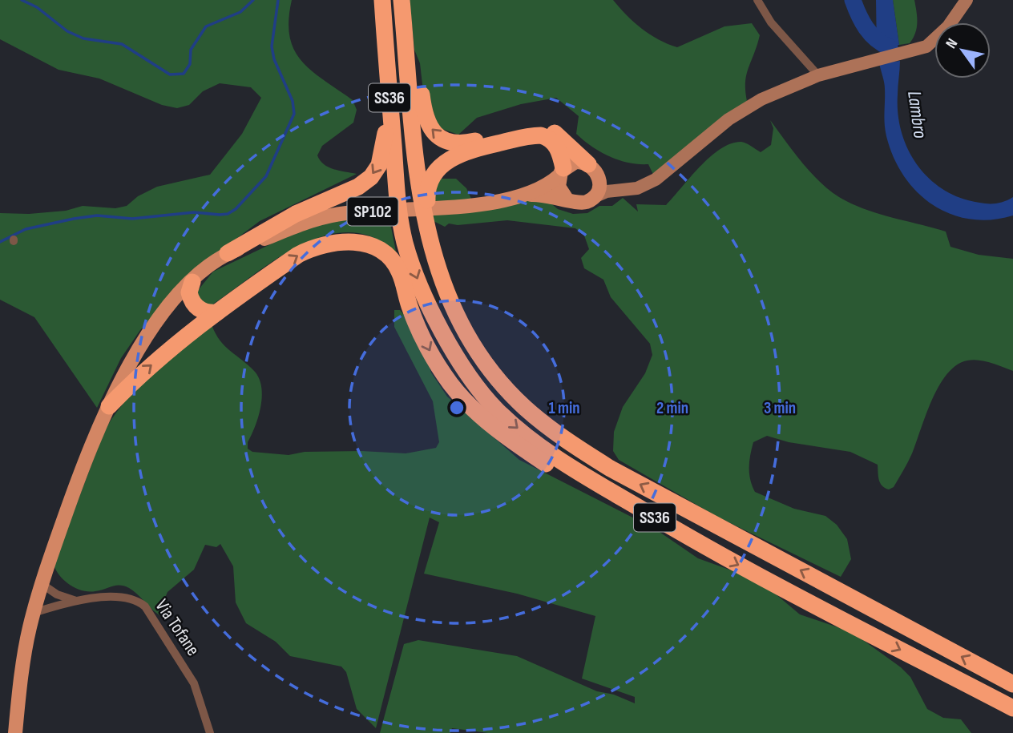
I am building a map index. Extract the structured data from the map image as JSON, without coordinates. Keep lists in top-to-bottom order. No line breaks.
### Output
{"streets":{"highway":["SS36"],"main road":["SP102"],"street":["Via Tofane"]},"crossings":[["SP102","Via Tofane"]],"water":["Lambro"],"north":"top left","rings":["1 min","2 min","3 min"]}
